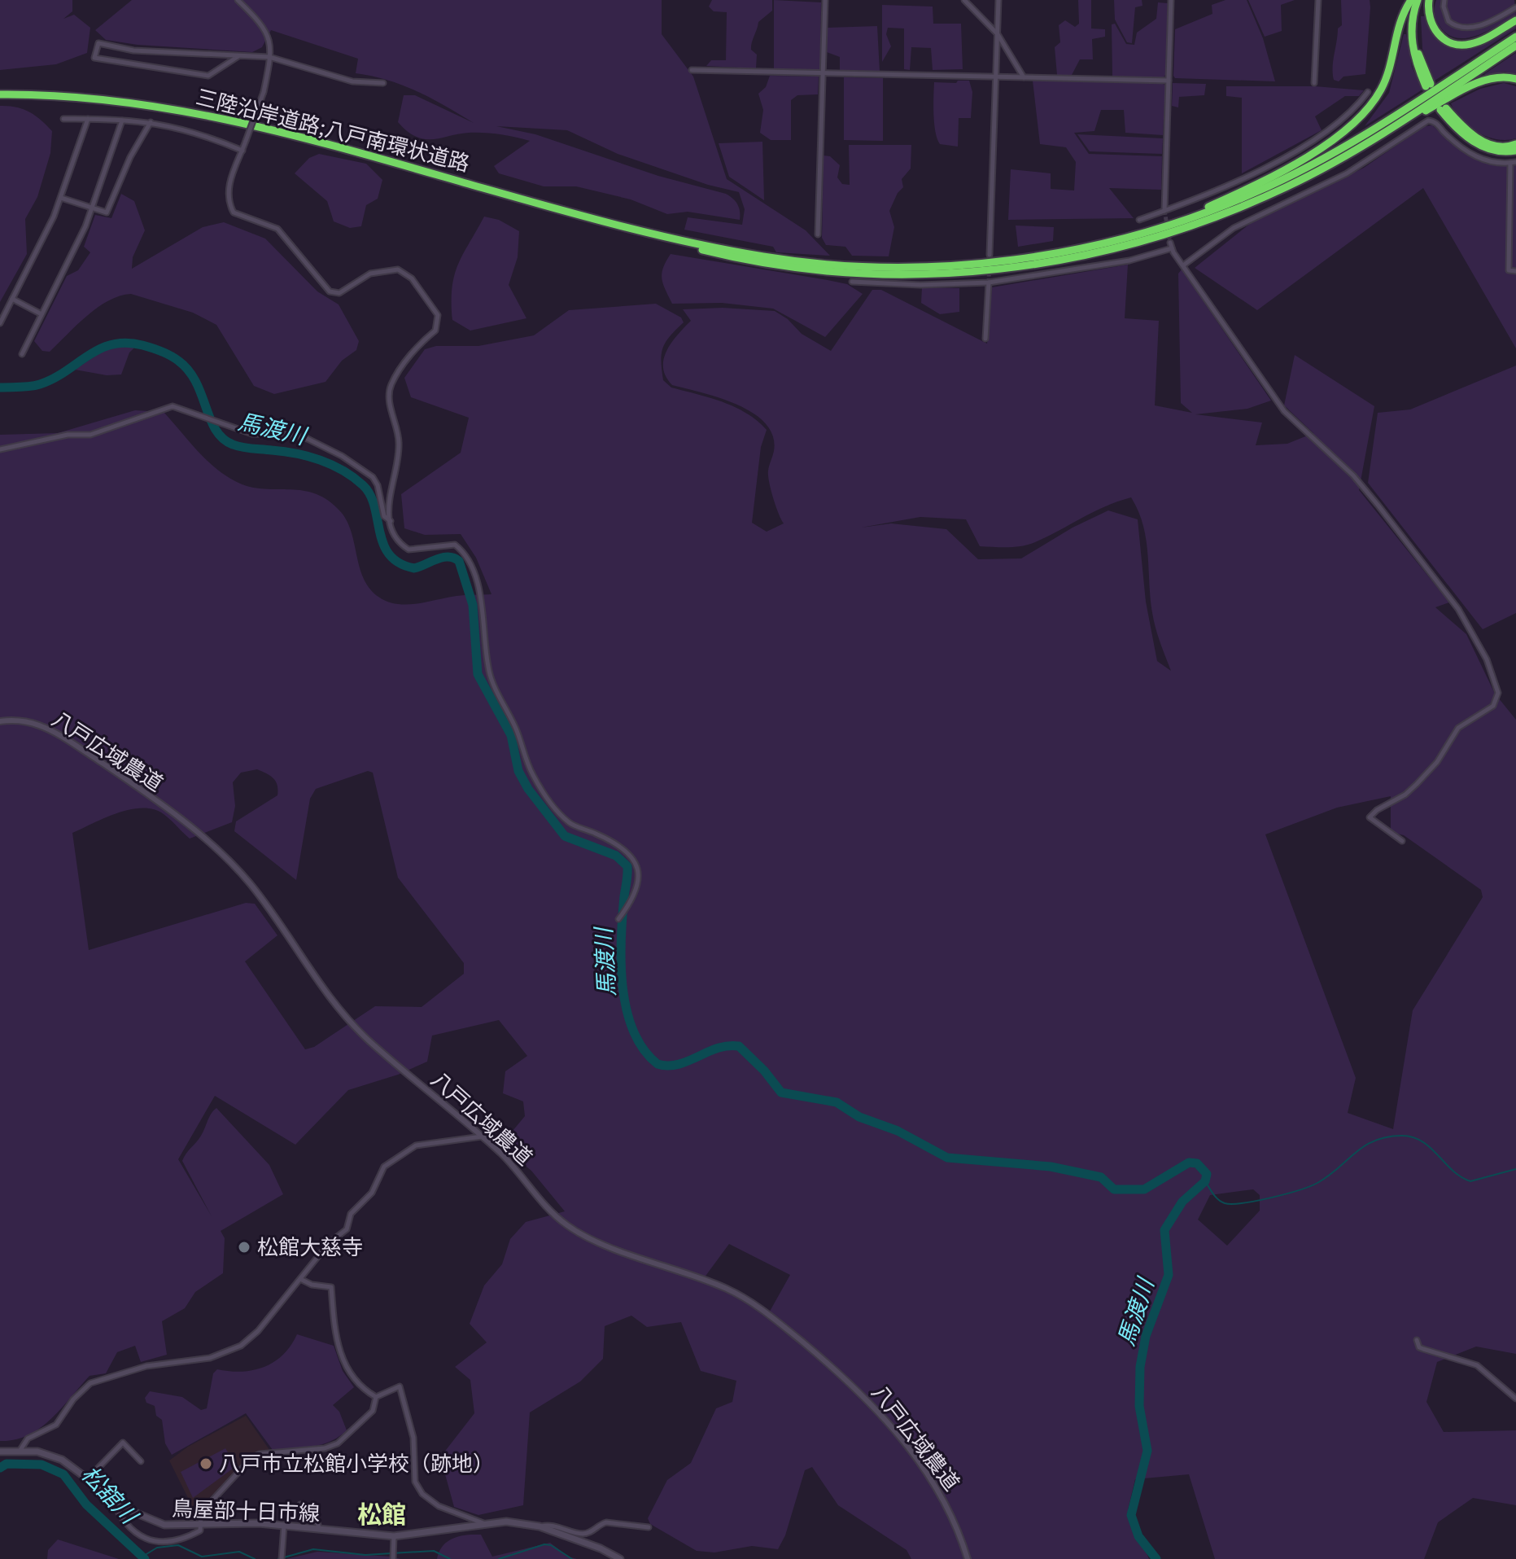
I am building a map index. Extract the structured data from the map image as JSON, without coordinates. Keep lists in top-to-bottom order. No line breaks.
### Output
{"streets":{"highway":["三陸沿岸道路;八戸南環状道路"],"main road":["鳥屋部十日市線"],"street":["八戸広域農道"]},"districts":["松館"],"water":["馬渡川","松舘川"],"places":["松館大慈寺","八戸市立松館小学校（跡地）"]}
